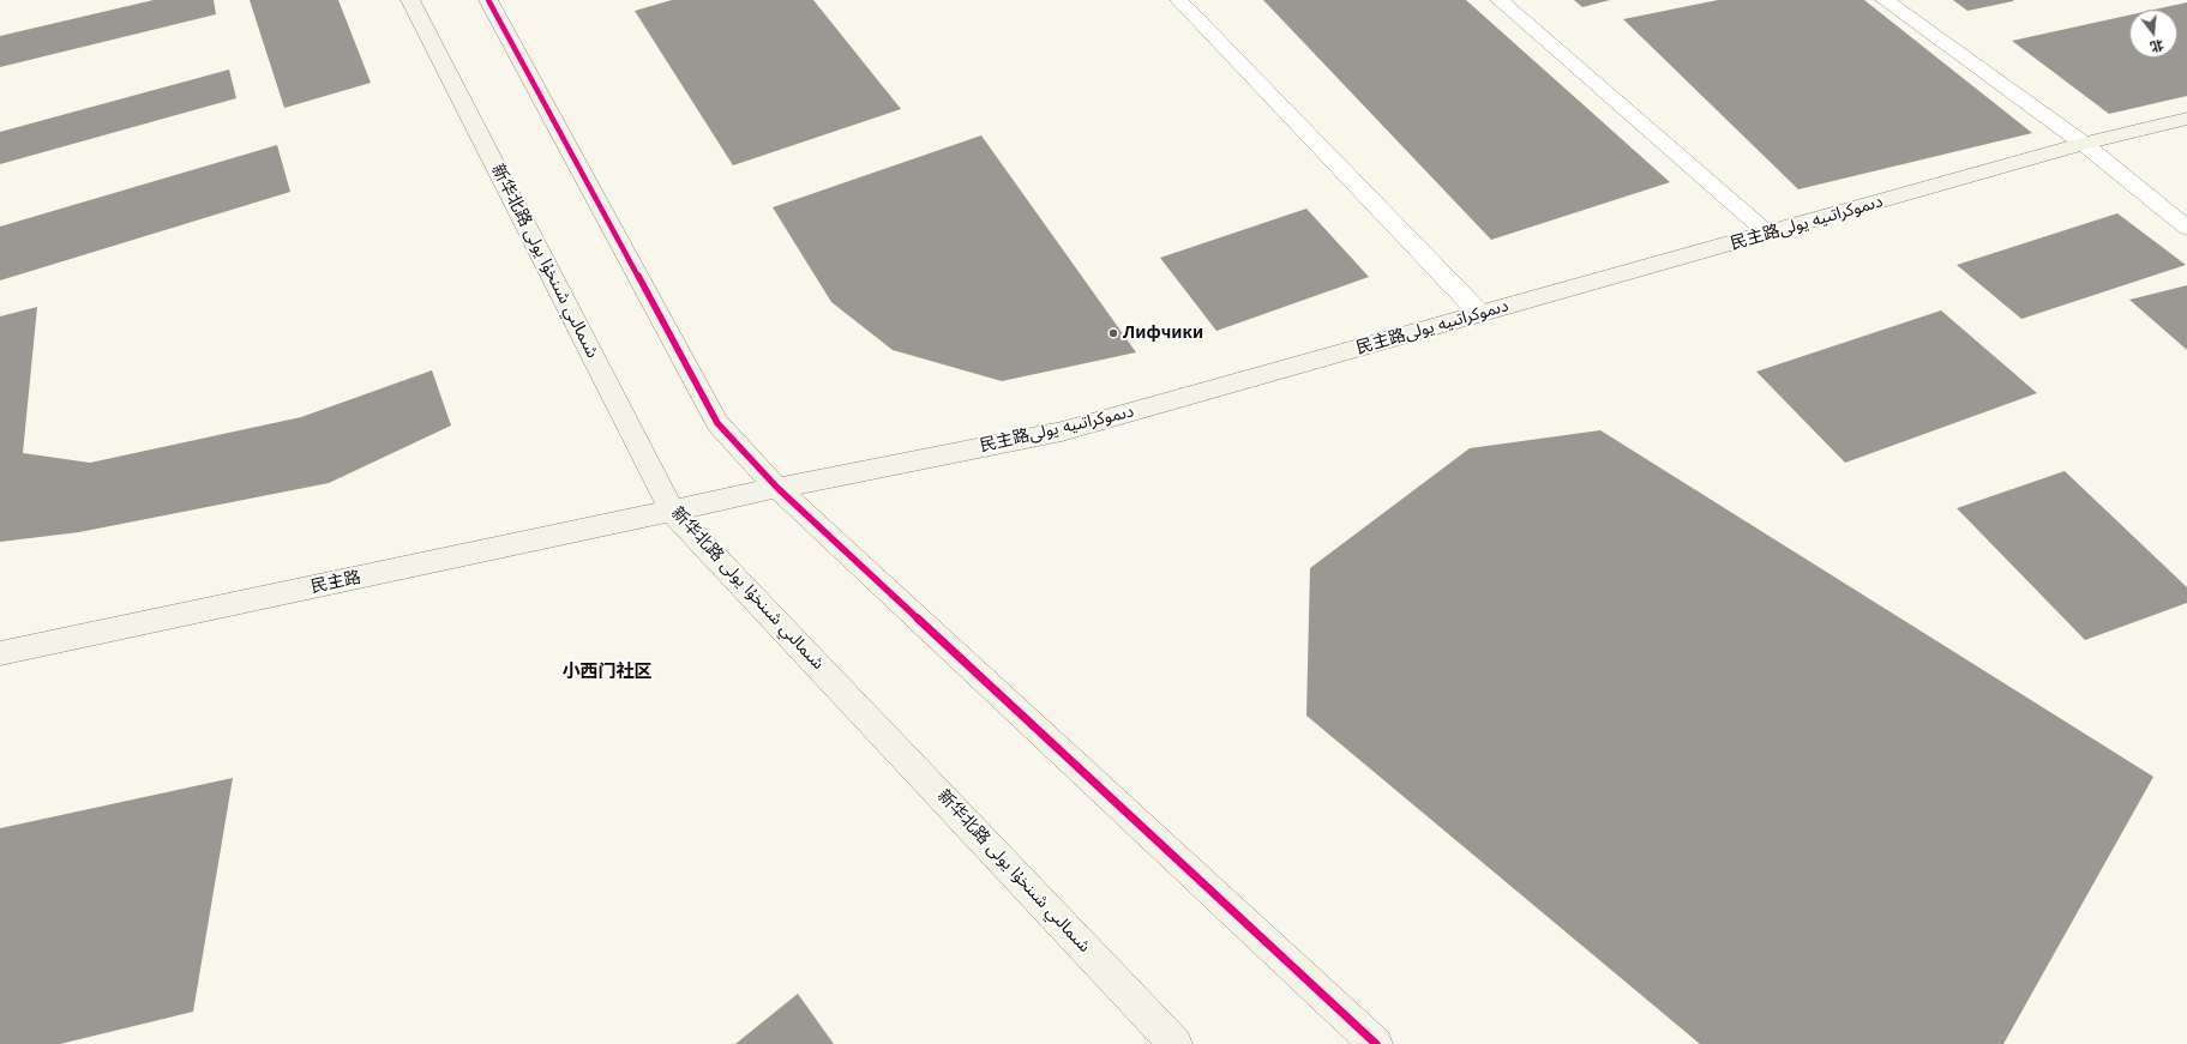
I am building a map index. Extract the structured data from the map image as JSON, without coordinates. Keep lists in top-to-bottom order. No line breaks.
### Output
{"streets":{"main road":["民主路دىموكراتىيە يولى","新华北路 شىمالىي شىنخۇا يولى","民主路"]},"crossings":[["民主路دىموكراتىيە يولى","新华北路 شىمالىي شىنخۇا يولى"],["民主路دىموكراتىيە يولى","民主路"],["新华北路 شىمالىي شىنخۇا يولى","民主路"]],"districts":["小西门社区"],"places":["Лифчики"],"north":"bottom"}
